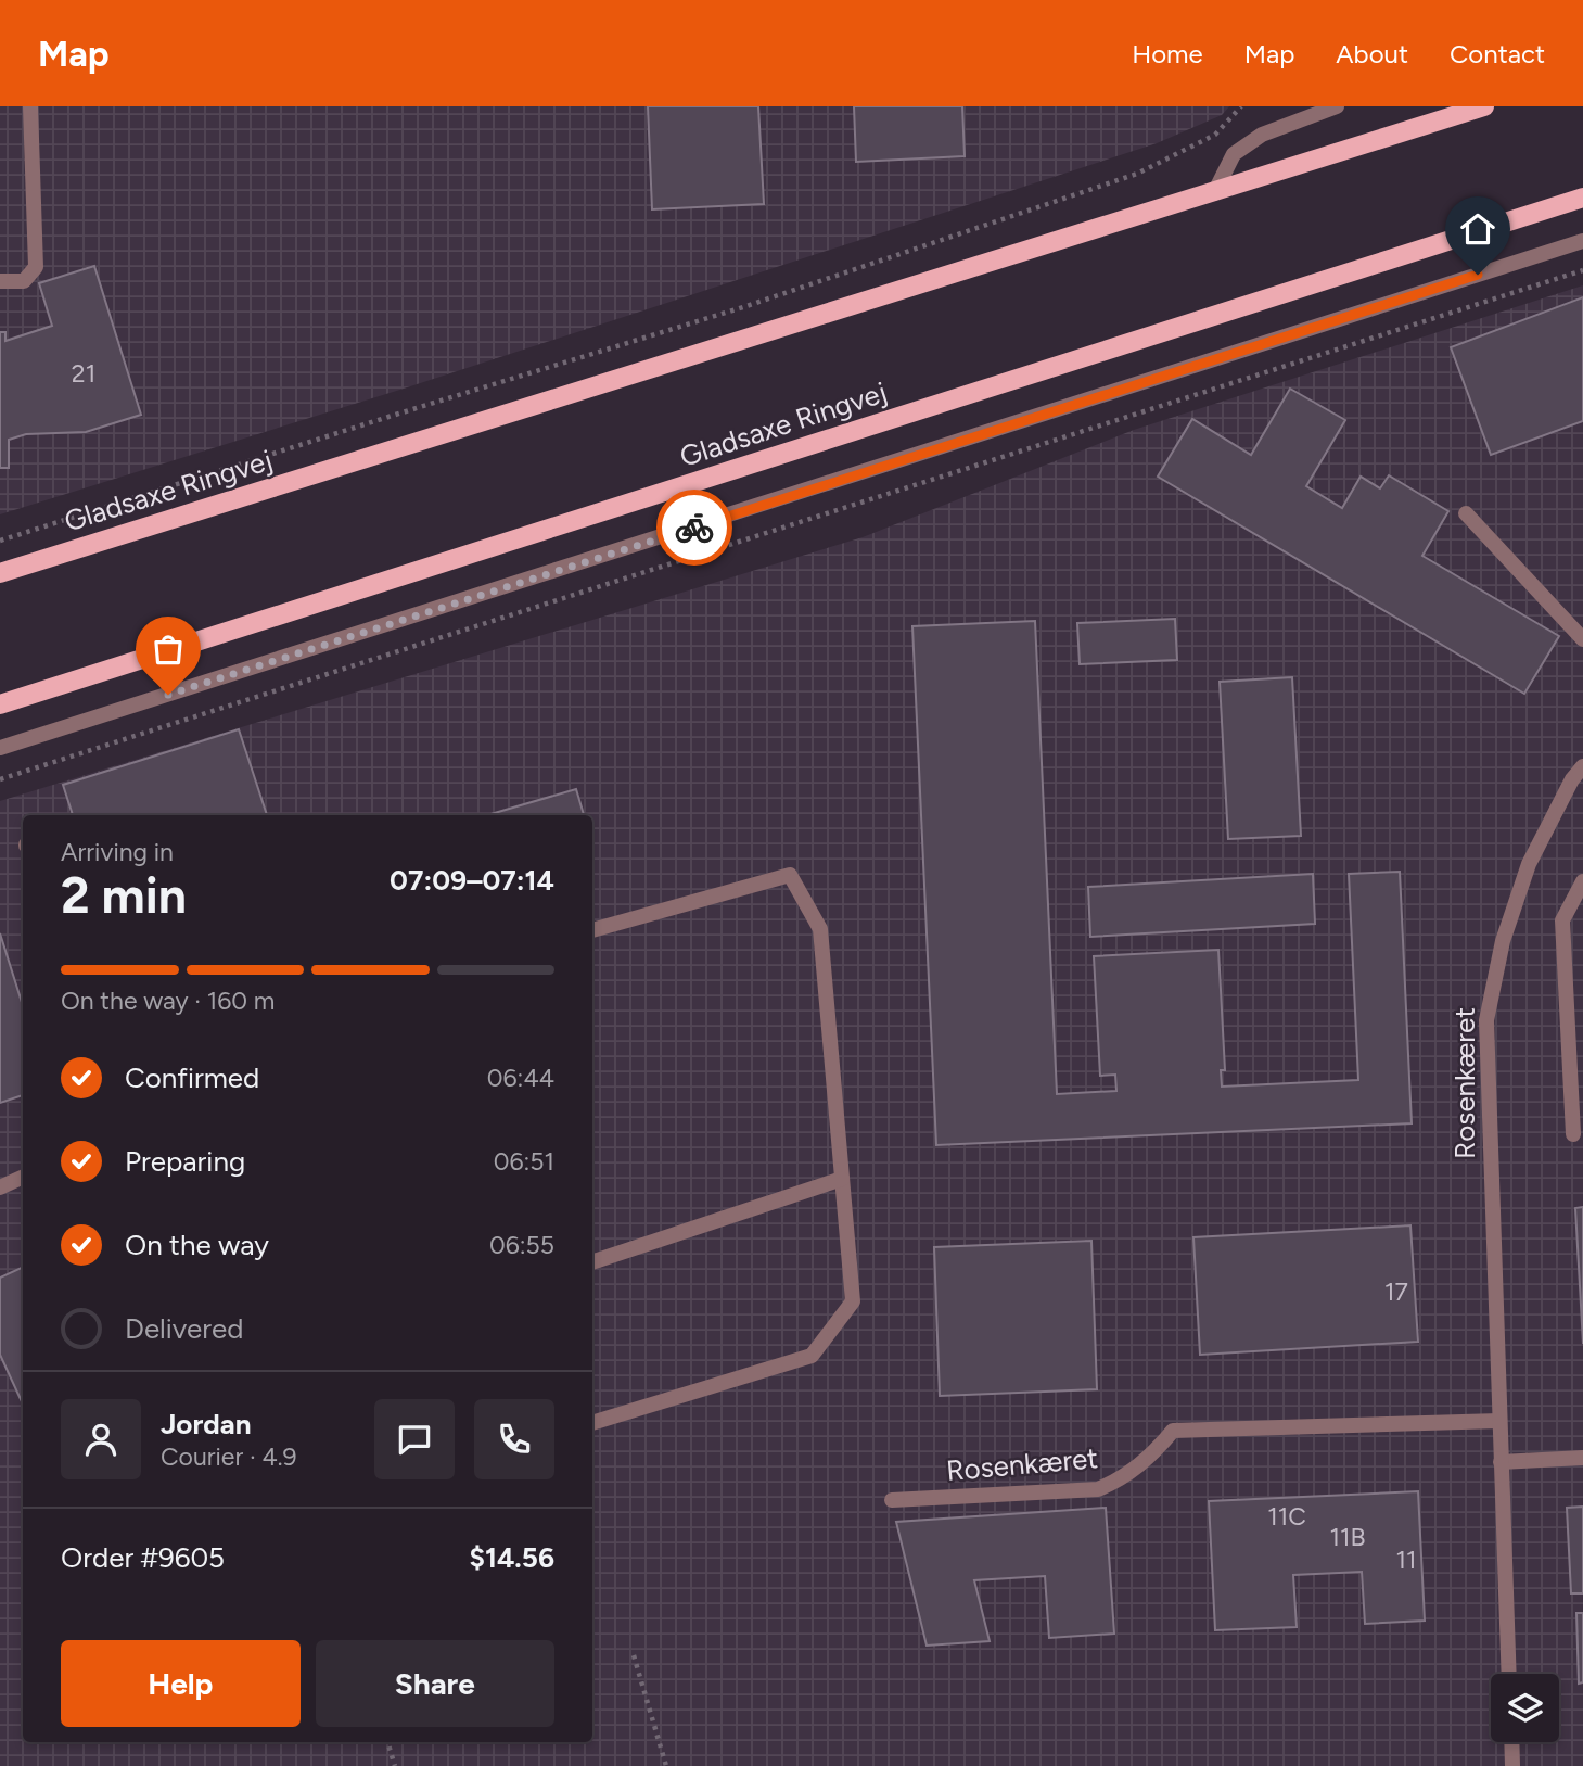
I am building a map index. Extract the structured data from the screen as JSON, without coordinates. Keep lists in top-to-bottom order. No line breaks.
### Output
{"streets":{"main road":["Gladsaxe Ringvej"],"street":["Rosenkæret"]},"house_numbers":["21","17","11C","11B","11"],"page":{"header":"Map","nav":["Home","Map","About","Contact"],"heading":["2 min","Arriving in","07:09–07:14"],"panel":["Jordan","Courier · 4.9","Order #9605","$14.56"],"bar":"On the way · 160 m","list":[["Confirmed","06:44"],["Preparing","06:51"],["On the way","06:55"],"Delivered"],"buttons":["Help","Share"]}}
